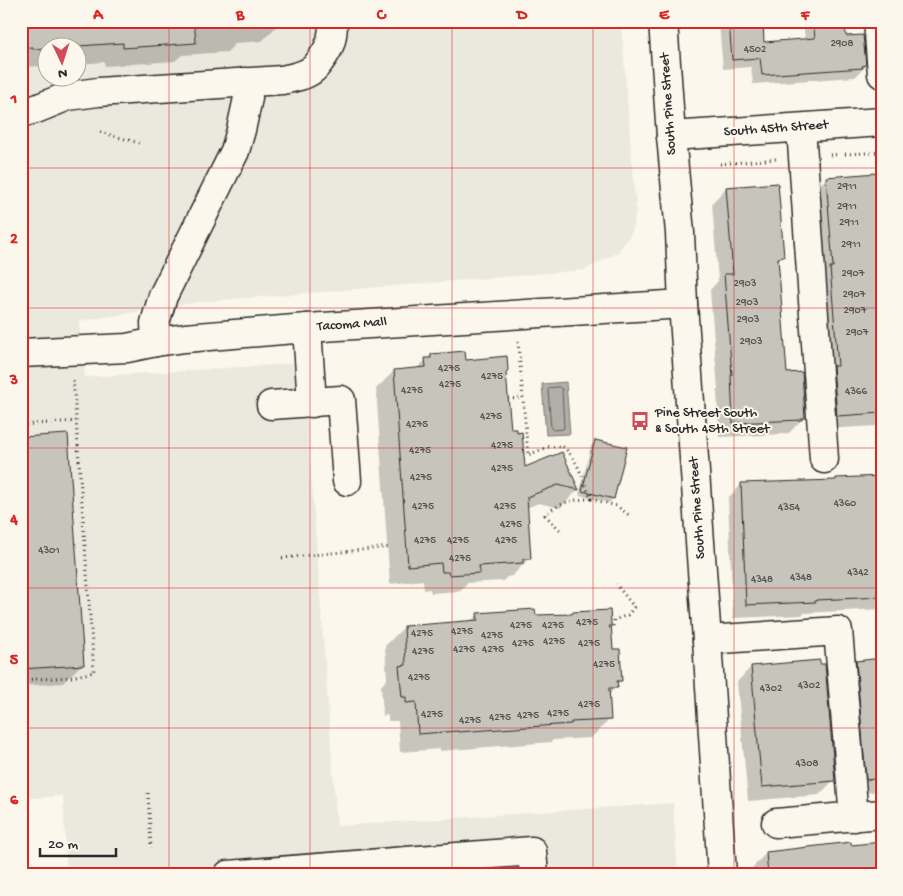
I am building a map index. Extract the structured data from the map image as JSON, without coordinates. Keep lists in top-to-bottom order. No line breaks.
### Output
{"streets":{"street":["South Pine Street","South 45th Street","Tacoma Mall"]},"crossings":[["South Pine Street","South 45th Street"],["South Pine Street","Tacoma Mall"]],"places":{"bus stop":["Pine Street South & South 45th Street"]},"house_numbers":["2908","4502","2911","2911","2911","2911","2907","2903","2907","2903","2907","2903","2907","2903","4275","4275","4275","4275","4366","4275","4275","4275","4275","4275","4275","4360","4275","4275","4354","4275","4275","4275","4275","4301","4275","4342","4348","4348","4275","4275","4275","4275","4275","4275","4275","4275","4275","4275","4275","4275","4275","4275","4302","4302","4275","4275","4275","4275","4275","4275","4308"],"scale_bar":"20 m","north":"bottom","grid":{"columns":["A","B","C","D","E","F"],"rows":["1","2","3","4","5","6"]}}
